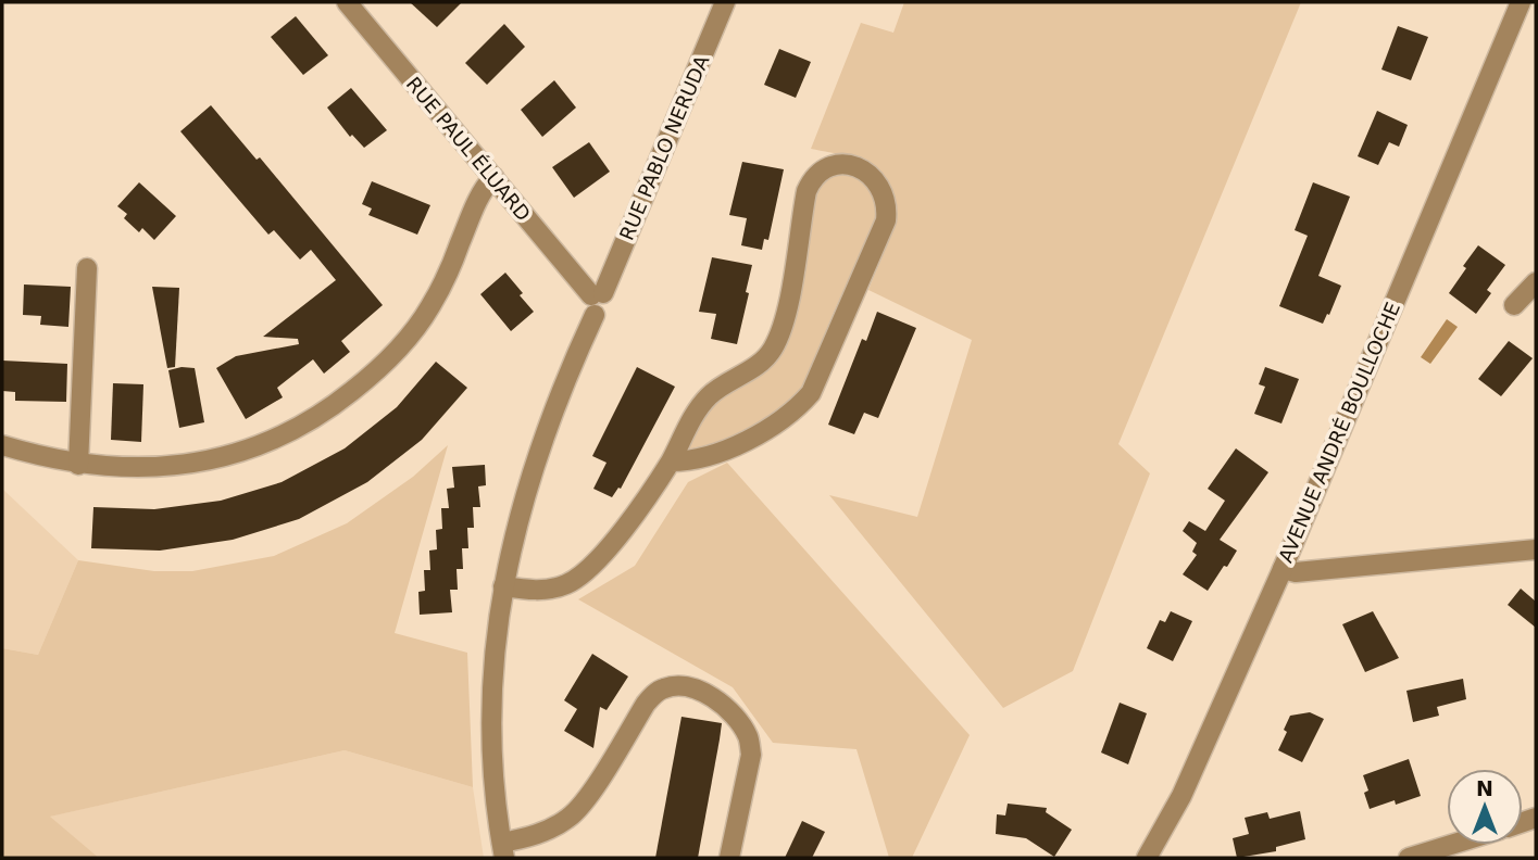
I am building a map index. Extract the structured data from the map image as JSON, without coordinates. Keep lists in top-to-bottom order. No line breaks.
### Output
{"streets":{"street":["RUE PABLO NERUDA","RUE PAUL ÉLUARD","AVENUE ANDRÉ BOULLOCHE"]},"crossings":[["RUE PABLO NERUDA","RUE PAUL ÉLUARD"]],"north":"top"}
